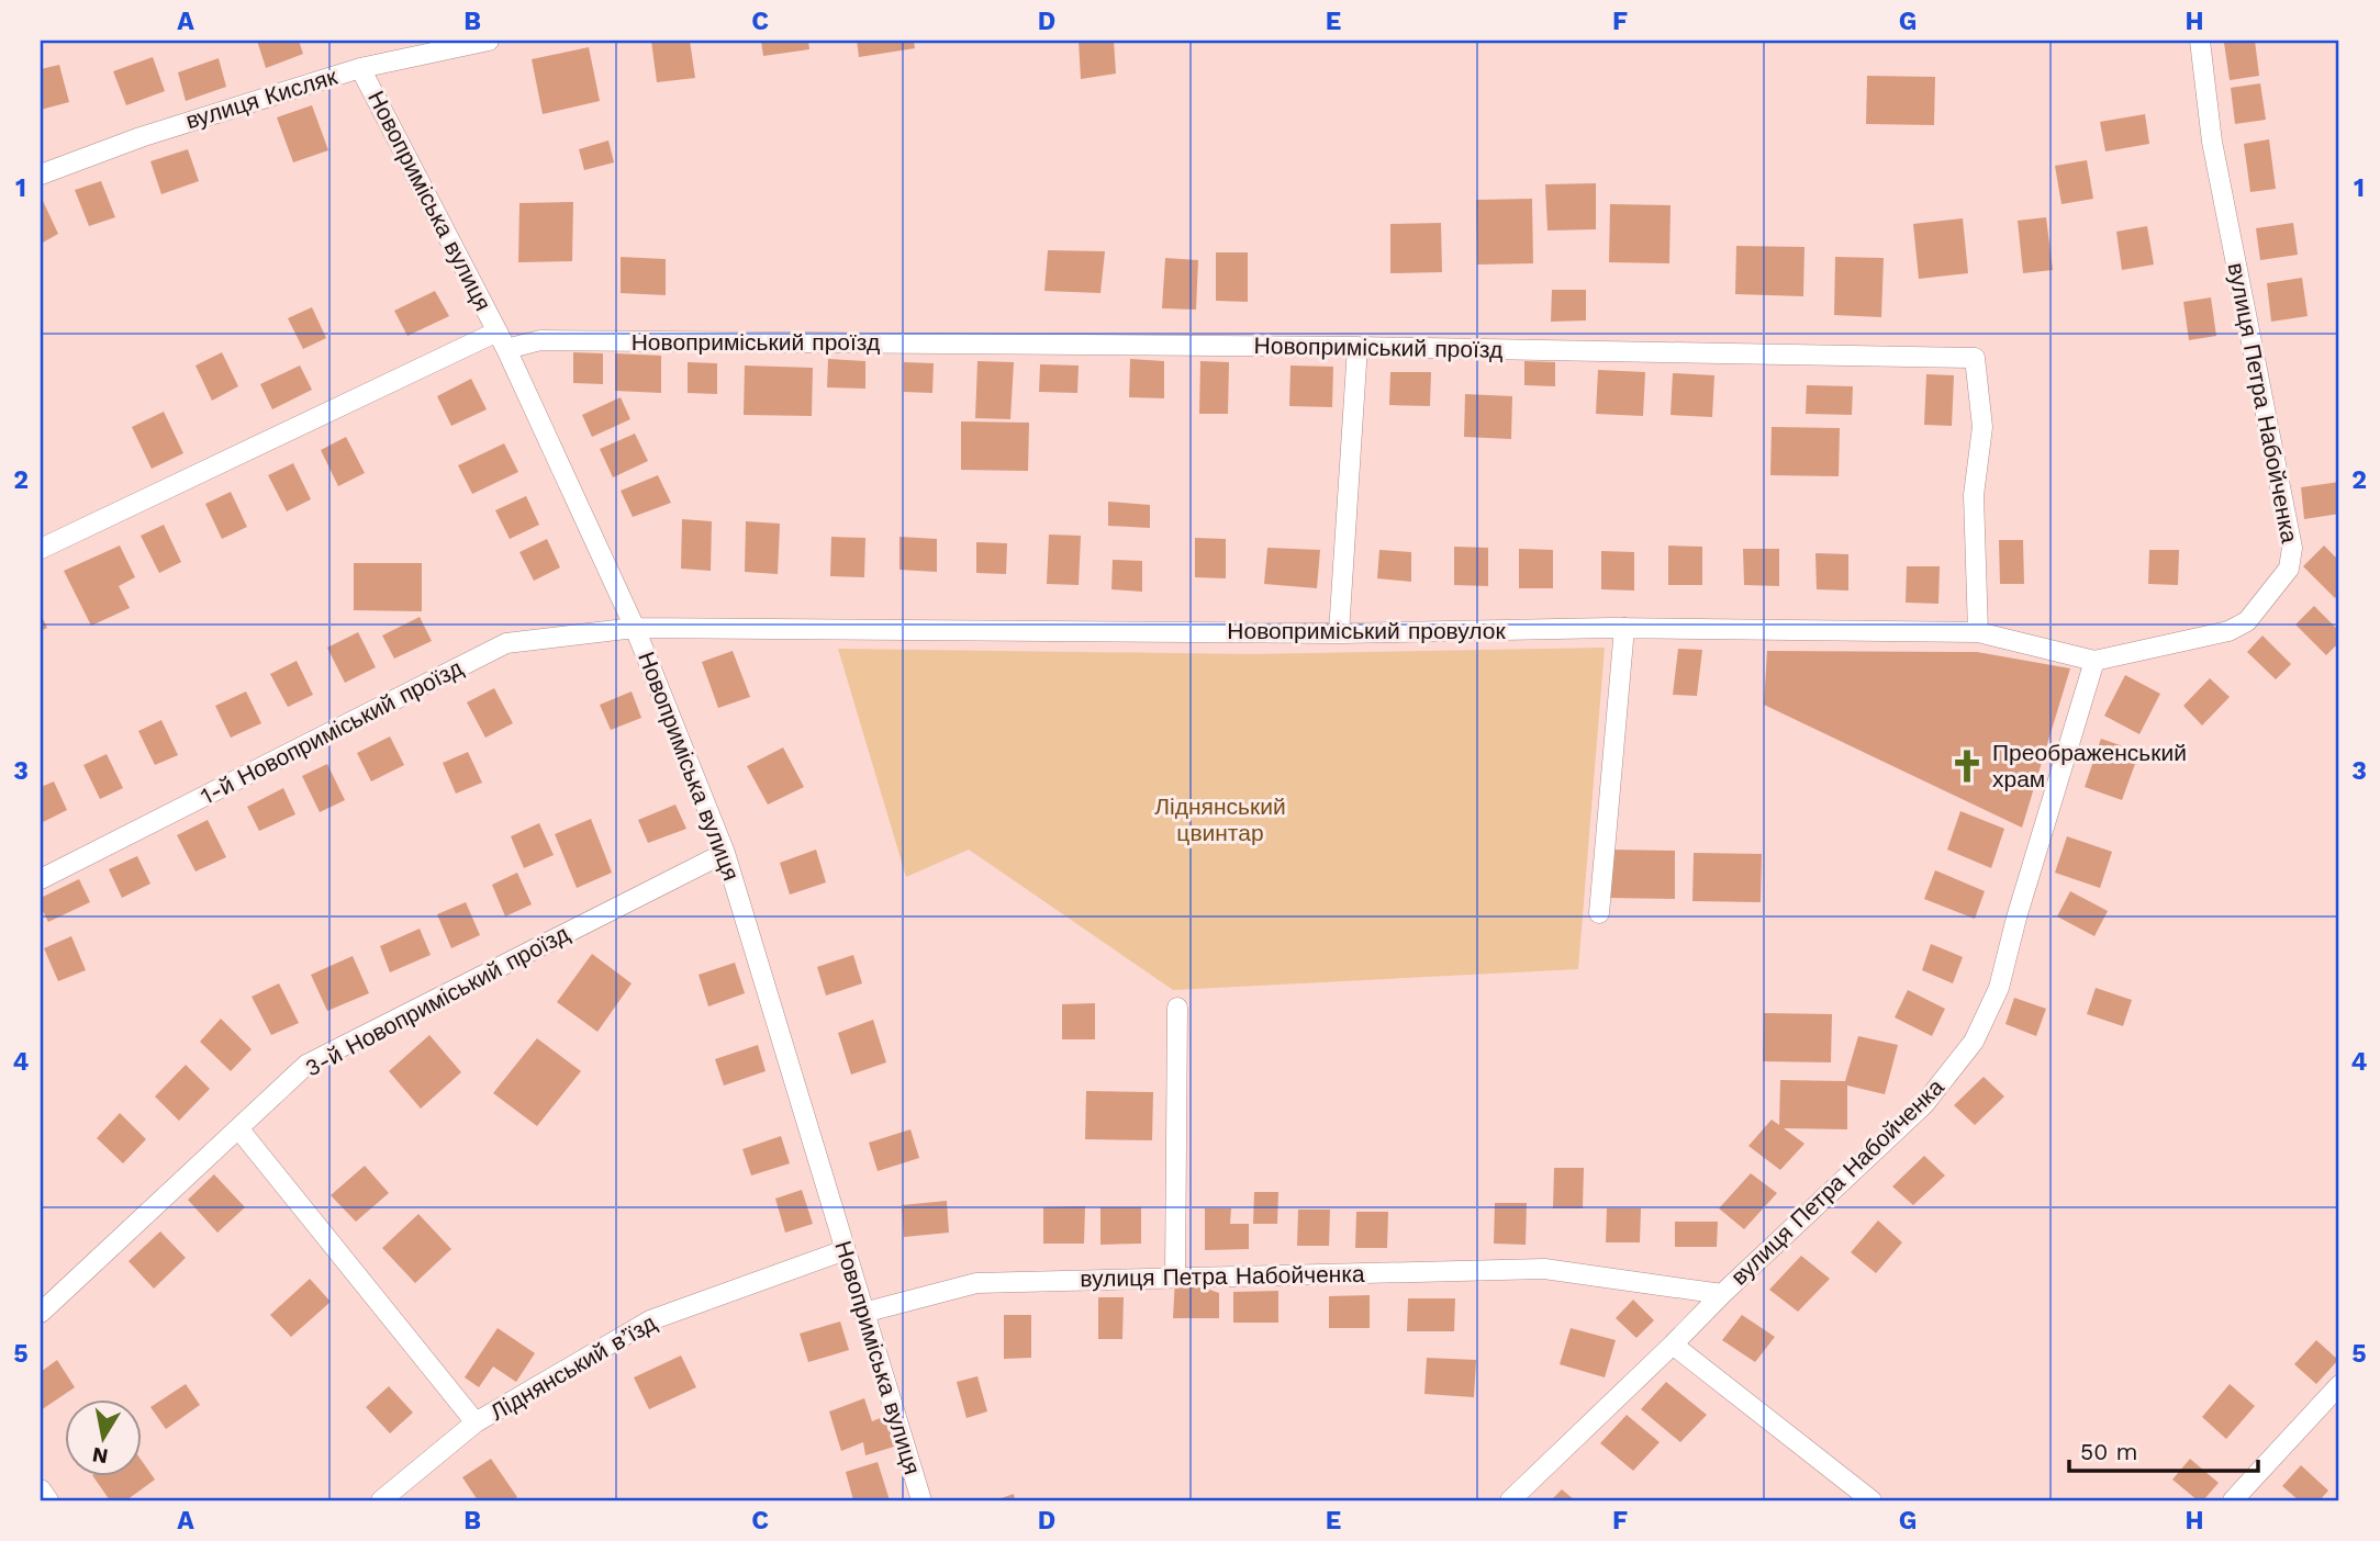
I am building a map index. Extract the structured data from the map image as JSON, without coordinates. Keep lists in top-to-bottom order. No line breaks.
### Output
{"streets":{"street":["вулиця Кисляк","Новоприміська вулиця","Новоприміський проїзд","вулиця Петра Набойченка","Новоприміський провулок","1-й Новоприміський проїзд","3-й Новоприміський проїзд","Ліднянський в’їзд"]},"crossings":[["вулиця Кисляк","Новоприміська вулиця"],["Новоприміська вулиця","Новоприміський проїзд"],["Новоприміська вулиця","вулиця Петра Набойченка"],["Новоприміська вулиця","Новоприміський провулок"],["Новоприміська вулиця","1-й Новоприміський проїзд"],["Новоприміська вулиця","3-й Новоприміський проїзд"],["Новоприміська вулиця","Ліднянський в’їзд"],["Новоприміський проїзд","Новоприміський провулок"],["вулиця Петра Набойченка","Новоприміський провулок"],["Новоприміський провулок","1-й Новоприміський проїзд"],["3-й Новоприміський проїзд","Ліднянський в’їзд"]],"parks":["Ліднянський цвинтар"],"places":{"church":["Преображенський храм"]},"scale_bar":"50 m","north":"bottom","grid":{"columns":["A","B","C","D","E","F","G","H"],"rows":["1","2","3","4","5"]}}
